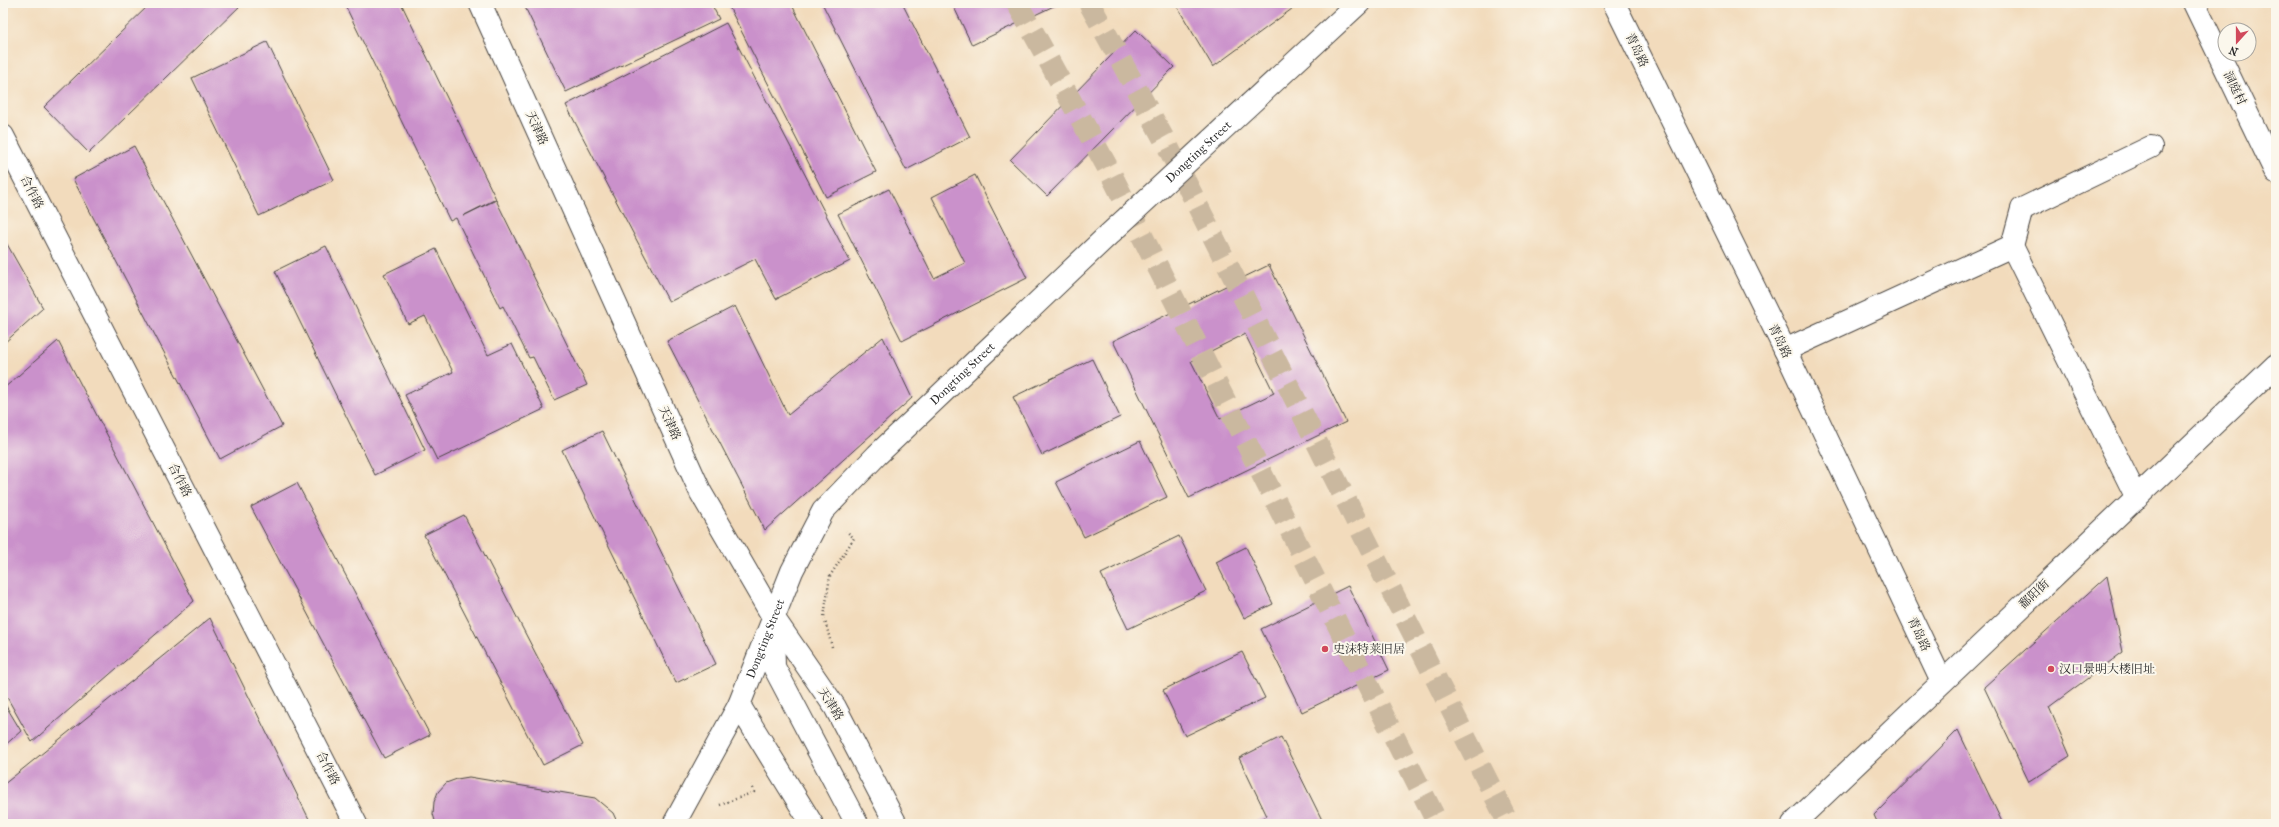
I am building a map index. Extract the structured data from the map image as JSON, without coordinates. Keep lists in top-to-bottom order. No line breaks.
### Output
{"streets":{"street":["青岛路","洞庭村","天津路","Dongting Street","合作路","鄱阳街"]},"crossings":[["青岛路","鄱阳街"],["天津路","Dongting Street"]],"places":["史沫特莱旧居","汉口景明大楼旧址"],"north":"bottom"}
